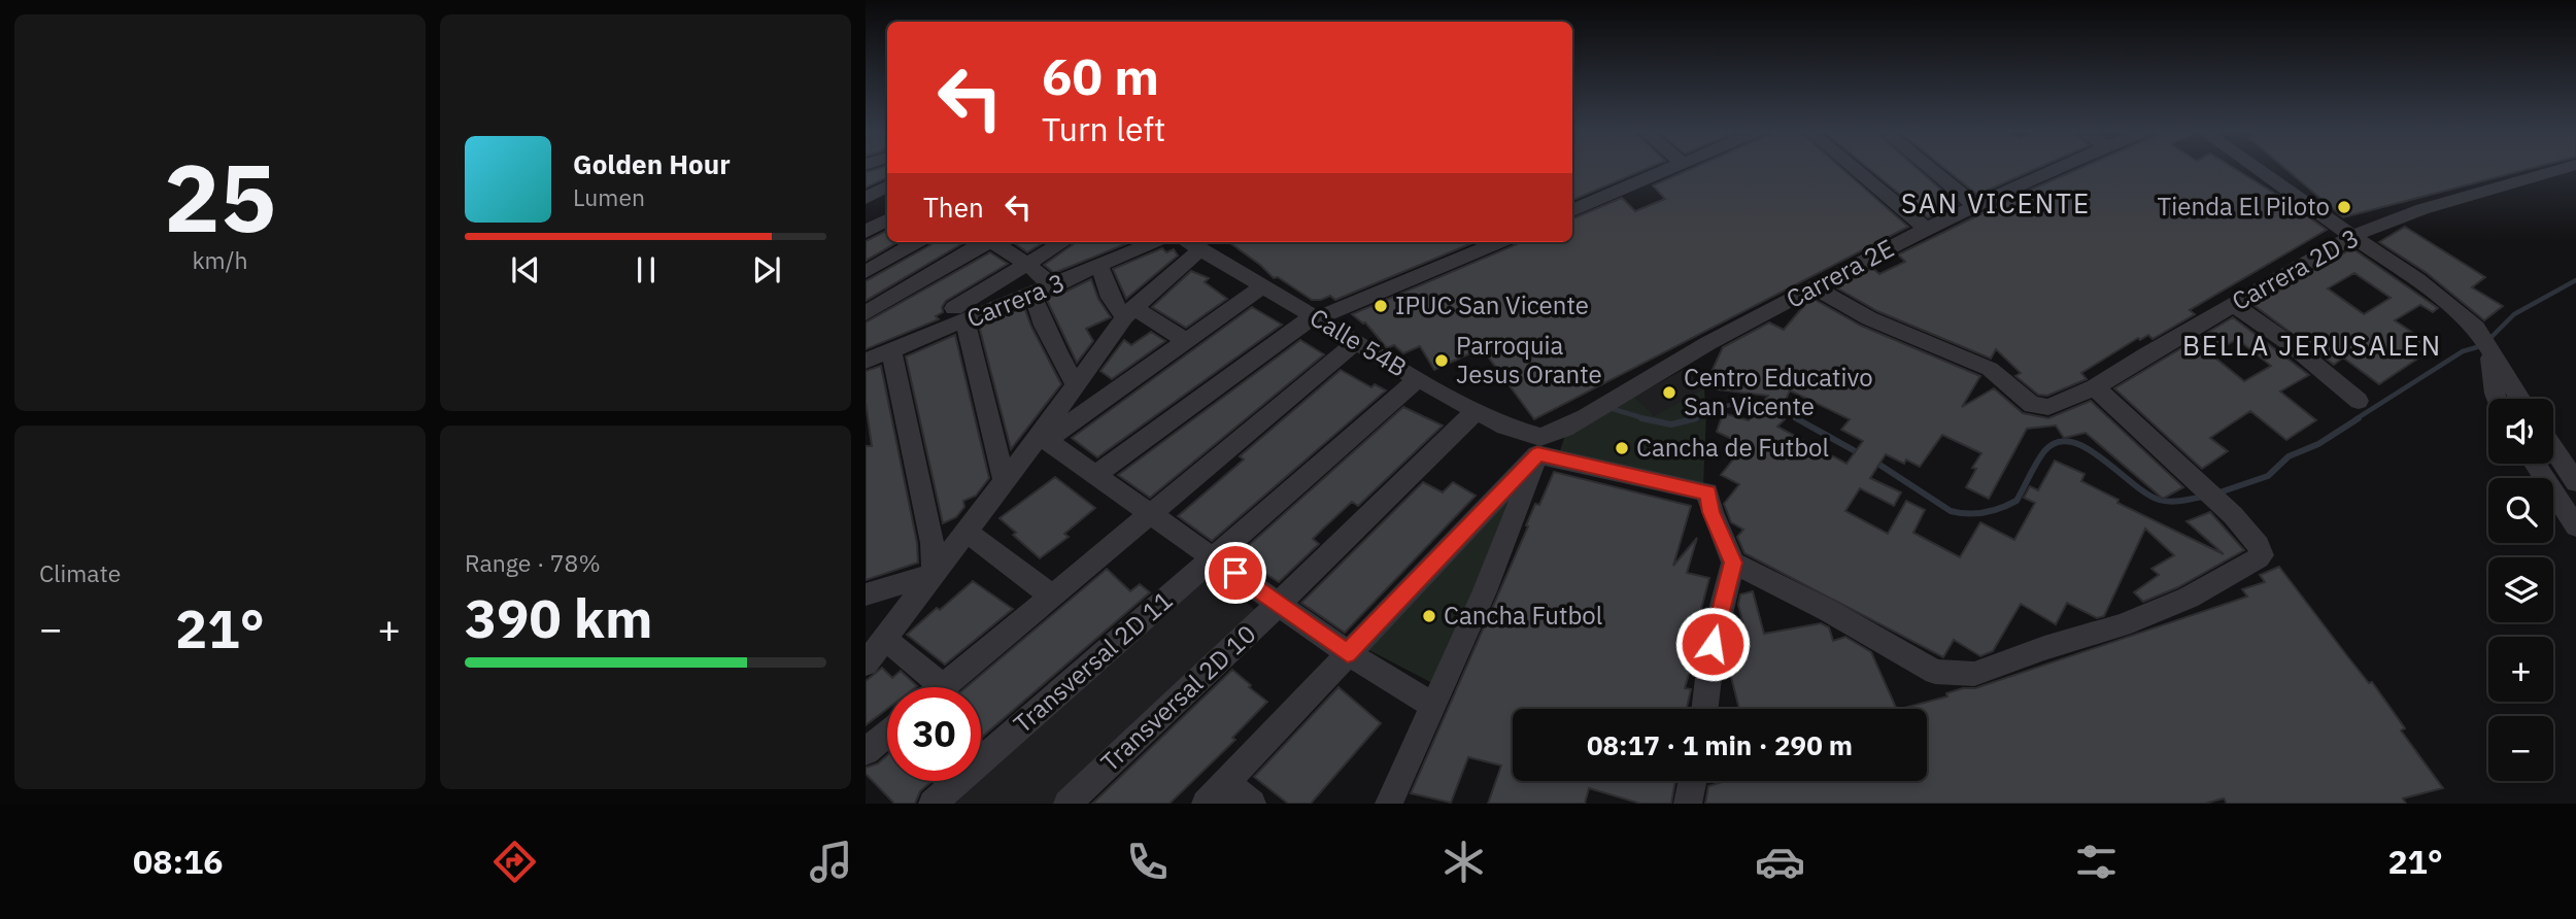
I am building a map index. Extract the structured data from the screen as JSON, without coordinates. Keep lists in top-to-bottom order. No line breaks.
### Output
{"streets":{"street":["Carrera 2D 3","Carrera 2E","Carrera 3","Calle 54B","Transversal 2D 11","Transversal 2D 10"]},"crossings":[["Carrera 2D 3","Carrera 2E"],["Carrera 2E","Calle 54B"],["Calle 54B","Transversal 2D 11"],["Calle 54B","Transversal 2D 10"]],"districts":["SAN VICENTE","BELLA JERUSALEN"],"places":["Tienda El Piloto","IPUC San Vicente","Parroquia Jesus Orante","Centro Educativo San Vicente","Cancha de Futbol","Cancha Futbol"],"page":{"tile":[["25","km/h"],"Climate",["Range · 78%","390 km"]],"turn":["60 m","Turn left"],"song":["Golden Hour","Lumen"],"then":"Then","map_buttons":["+","−"],"heat":["−","21°","+"],"limit":"30","trip":"08:17 · 1 min · 290 m","tabs":["08:16","21°"]}}
